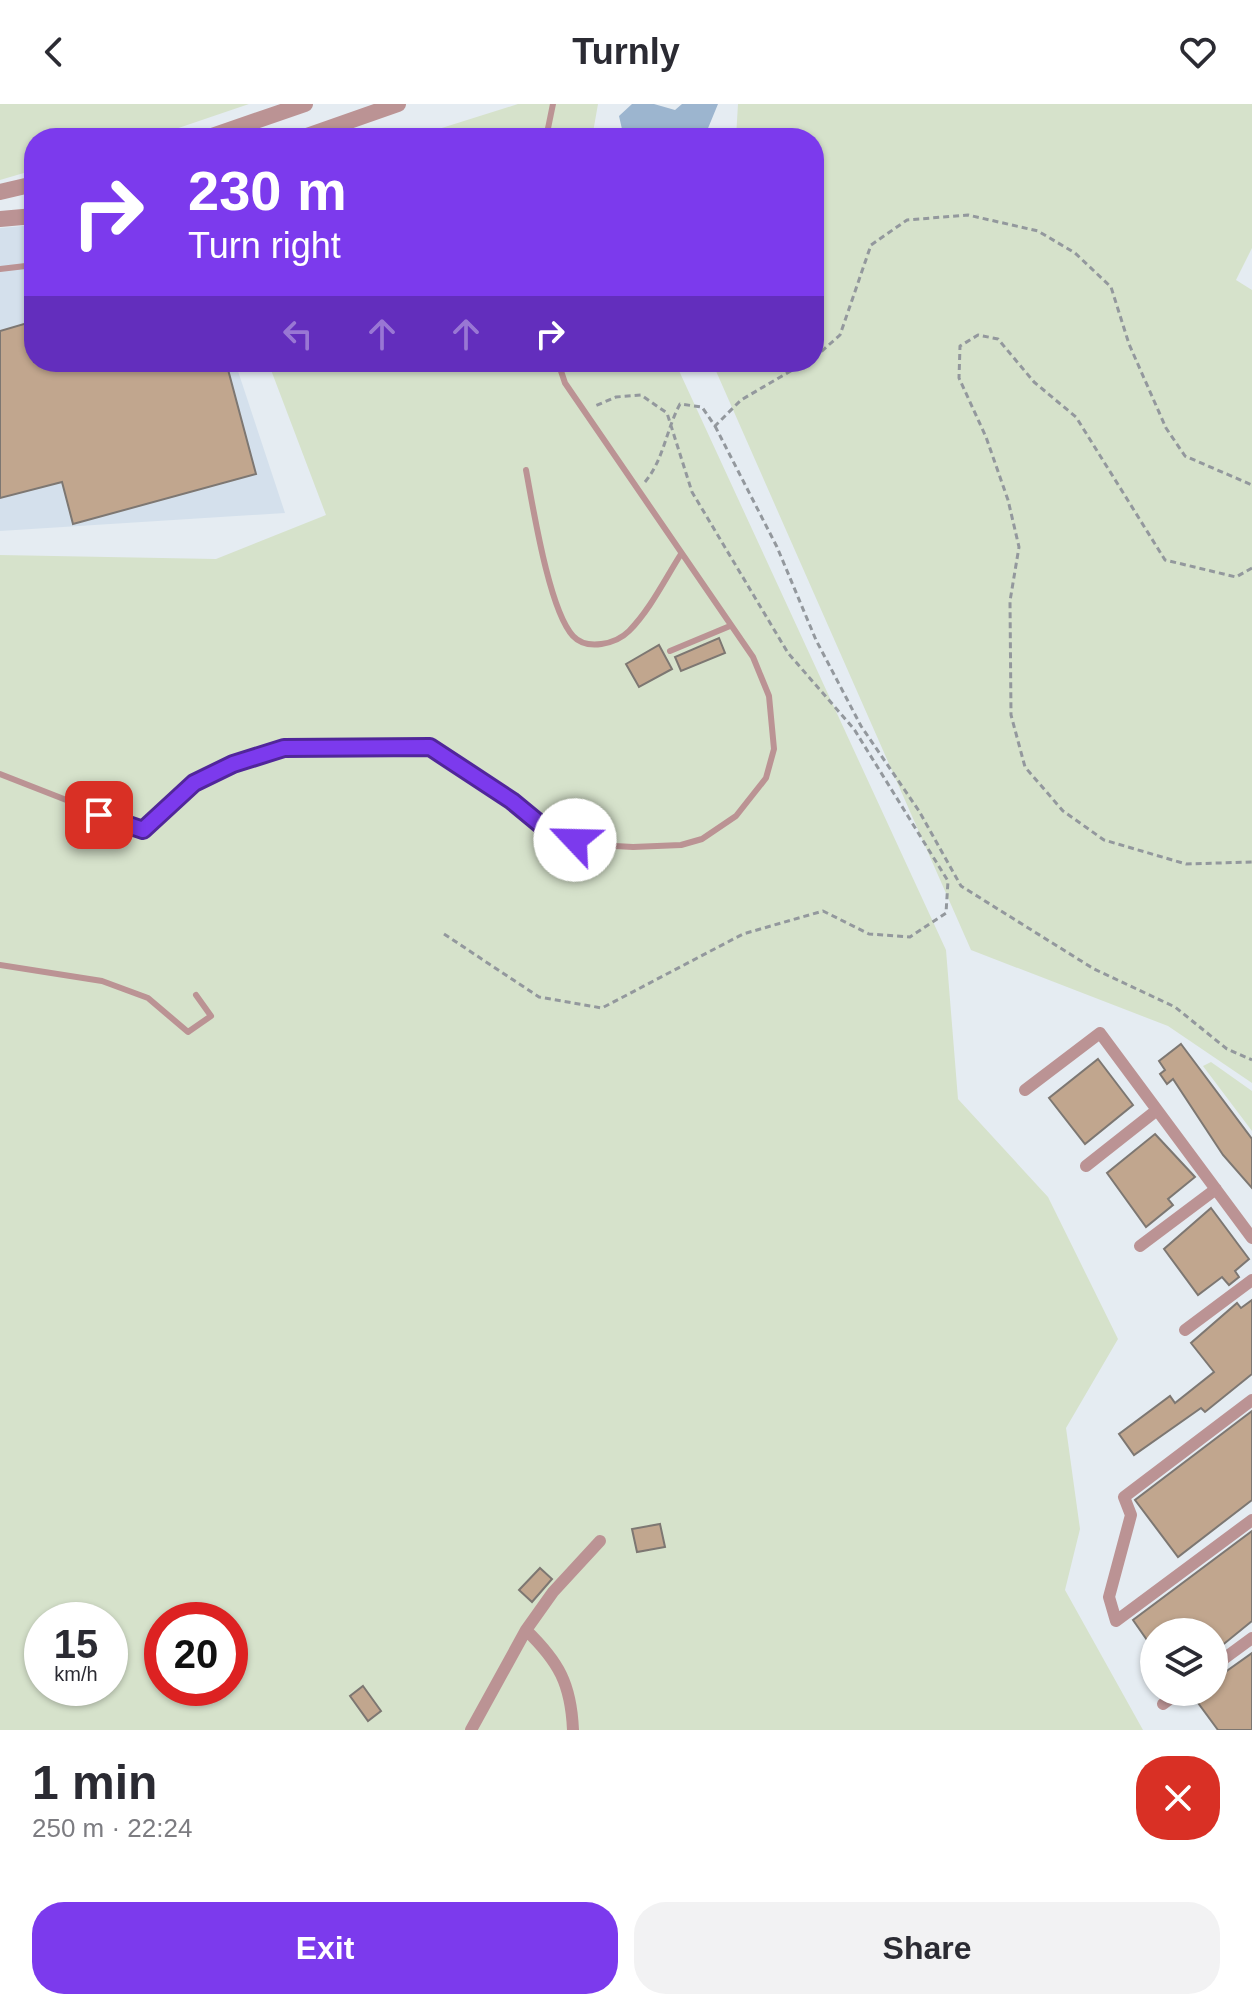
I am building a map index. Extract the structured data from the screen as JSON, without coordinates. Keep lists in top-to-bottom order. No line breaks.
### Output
{"page":{"header":"Turnly","turn":["230 m","Turn right"],"speed":"15 km/h","limit":"20","heading":["1 min","250 m · 22:24"],"buttons":["Exit","Share"]}}
